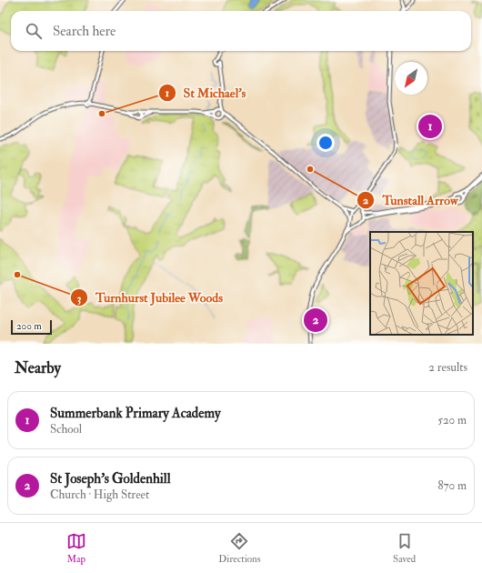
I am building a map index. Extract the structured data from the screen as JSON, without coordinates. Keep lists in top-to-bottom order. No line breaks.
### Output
{"places":["St Michael's","Tunstall Arrow","Turnhurst Jubilee Woods"],"scale_bar":"200 m","north":"bottom left","page":{"search":"Search here","pins":["1","2"],"scale":"200 m","heading":["Nearby","2 results"],"list":[{"mark":"1","name":"Summerbank Primary Academy","note":"School","value":"520 m"},{"mark":"2","name":"St Joseph's Goldenhill","note":"Church · High Street","value":"870 m"}],"nav":["Map","Directions","Saved"]}}
